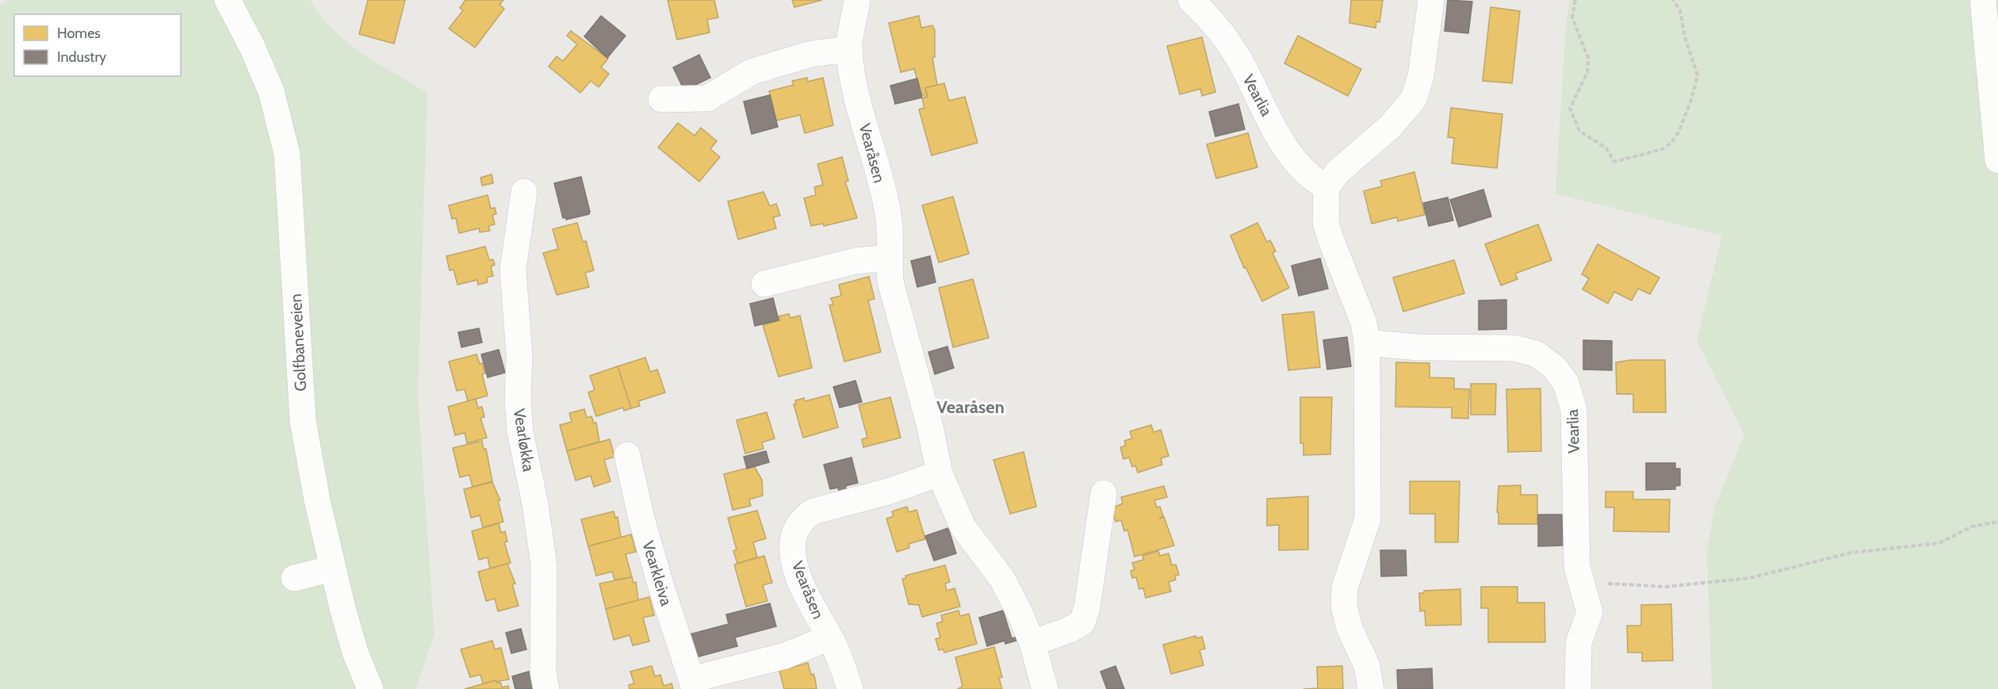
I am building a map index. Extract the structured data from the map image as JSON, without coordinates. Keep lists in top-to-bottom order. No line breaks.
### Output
{"streets":{"street":["Vearlia","Vearåsen","Golfbaneveien","Vearløkka","Vearkleiva"]},"districts":["Vearåsen"],"legend":["Homes","Industry"]}
